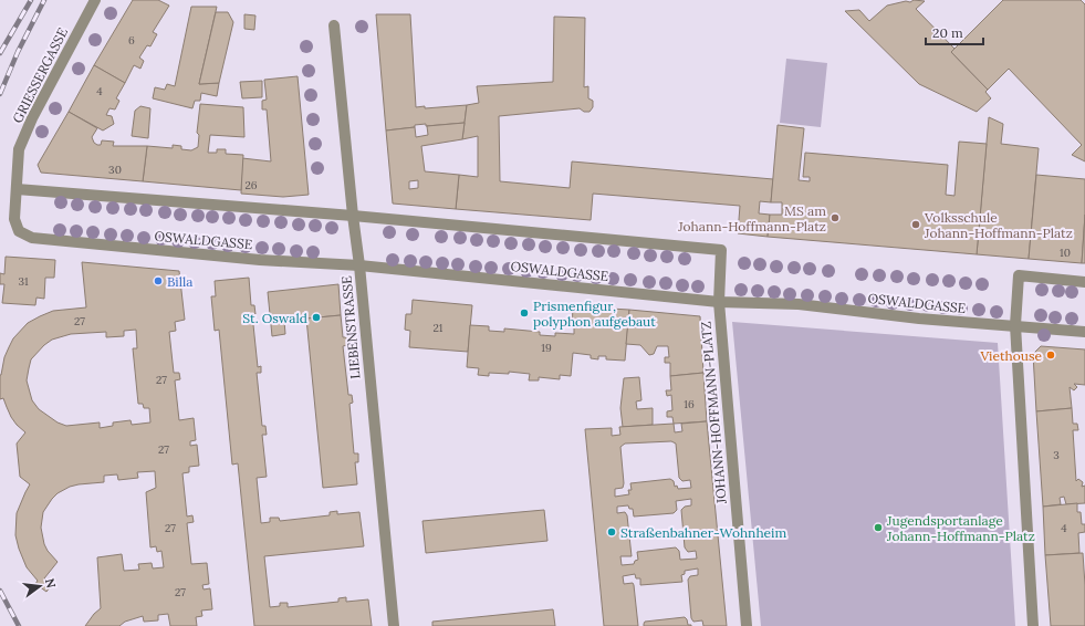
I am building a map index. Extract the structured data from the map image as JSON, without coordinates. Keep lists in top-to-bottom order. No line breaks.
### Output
{"streets":{"street":["GRIESSERGASSE","OSWALDGASSE","LIEBENSTRASSE","JOHANN-HOFFMANN-PLATZ"]},"crossings":[["GRIESSERGASSE","OSWALDGASSE"],["OSWALDGASSE","LIEBENSTRASSE"],["OSWALDGASSE","JOHANN-HOFFMANN-PLATZ"],["LIEBENSTRASSE","JOHANN-HOFFMANN-PLATZ"]],"places":["MS am Johann-Hoffmann-Platz","Volksschule Johann-Hoffmann-Platz","Billa","Prismenfigur, polyphon aufgebaut","St. Oswald","Viethouse","Jugendsportanlage Johann-Hoffmann-Platz","Straßenbahner-Wohnheim"],"house_numbers":["6","4","30","26","10","31","27","21","19","27","16","27","3","27","4","27"],"scale_bar":"20 m","north":"right"}
